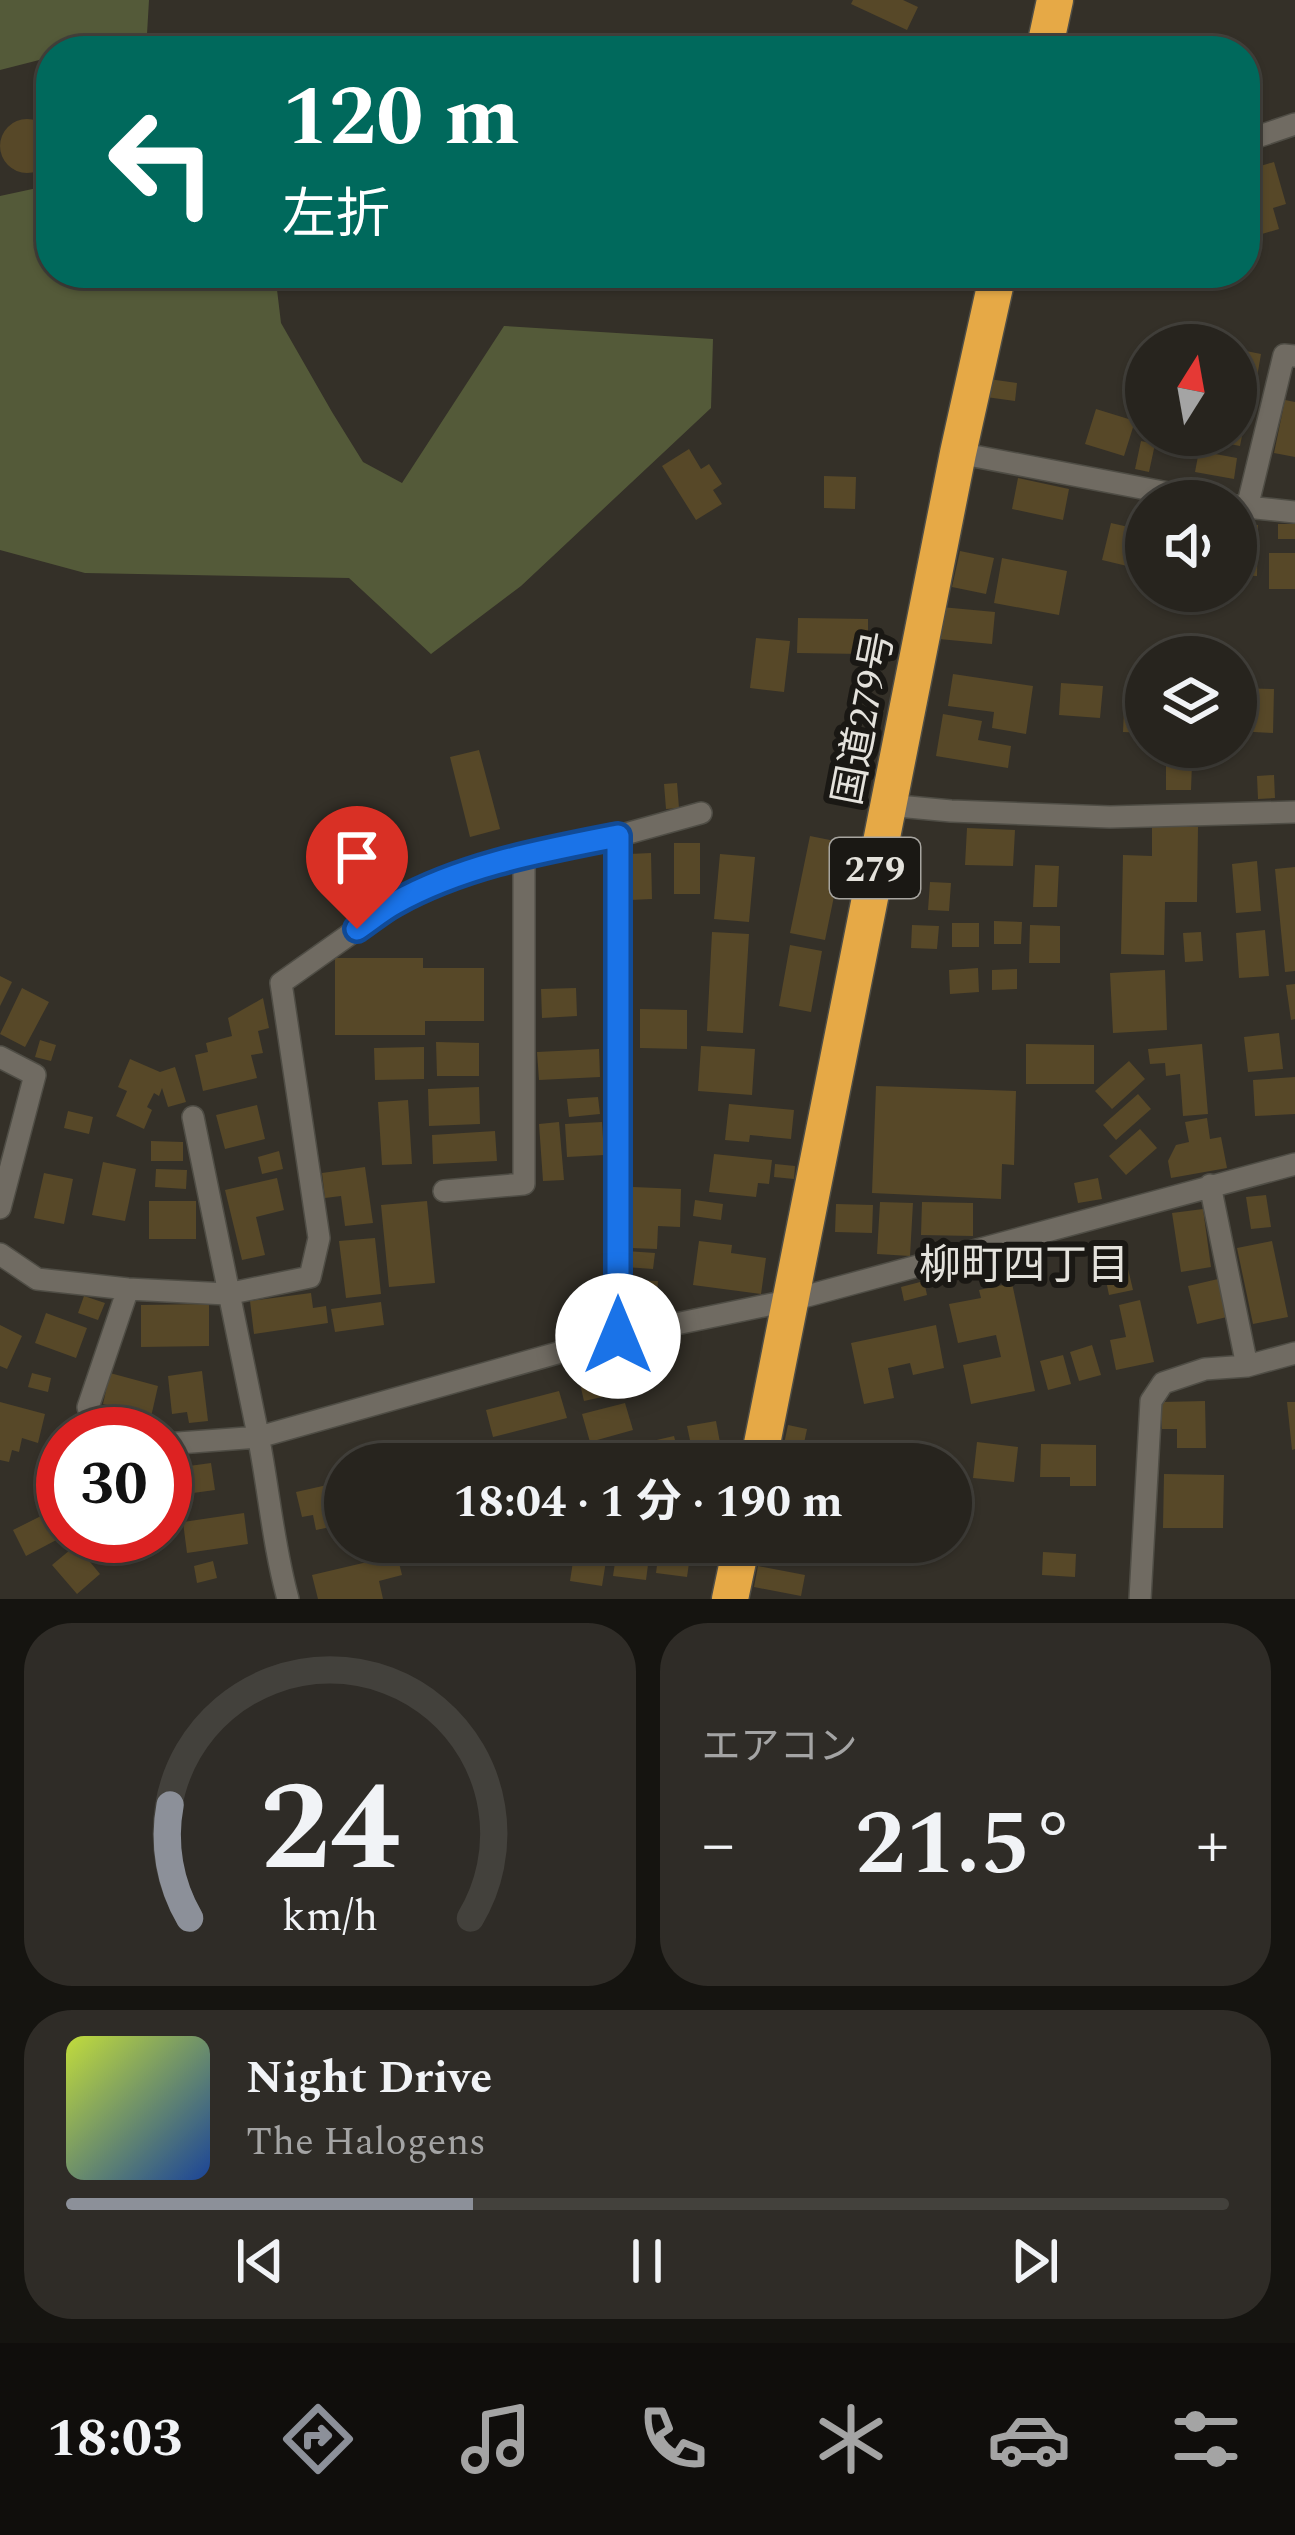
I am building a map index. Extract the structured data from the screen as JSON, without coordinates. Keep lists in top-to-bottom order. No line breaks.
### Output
{"streets":{"highway":["国道279号","279"]},"districts":["柳町四丁目"],"north":"top","page":{"turn":["120 m","左折"],"limit":"30","trip":"18:04 · 1 分 · 190 m","tile":"エアコン","heat":["−","21.5°","+"],"song":["Night Drive","The Halogens"],"tabs":"18:03","gauge":["24","km/h"]}}
